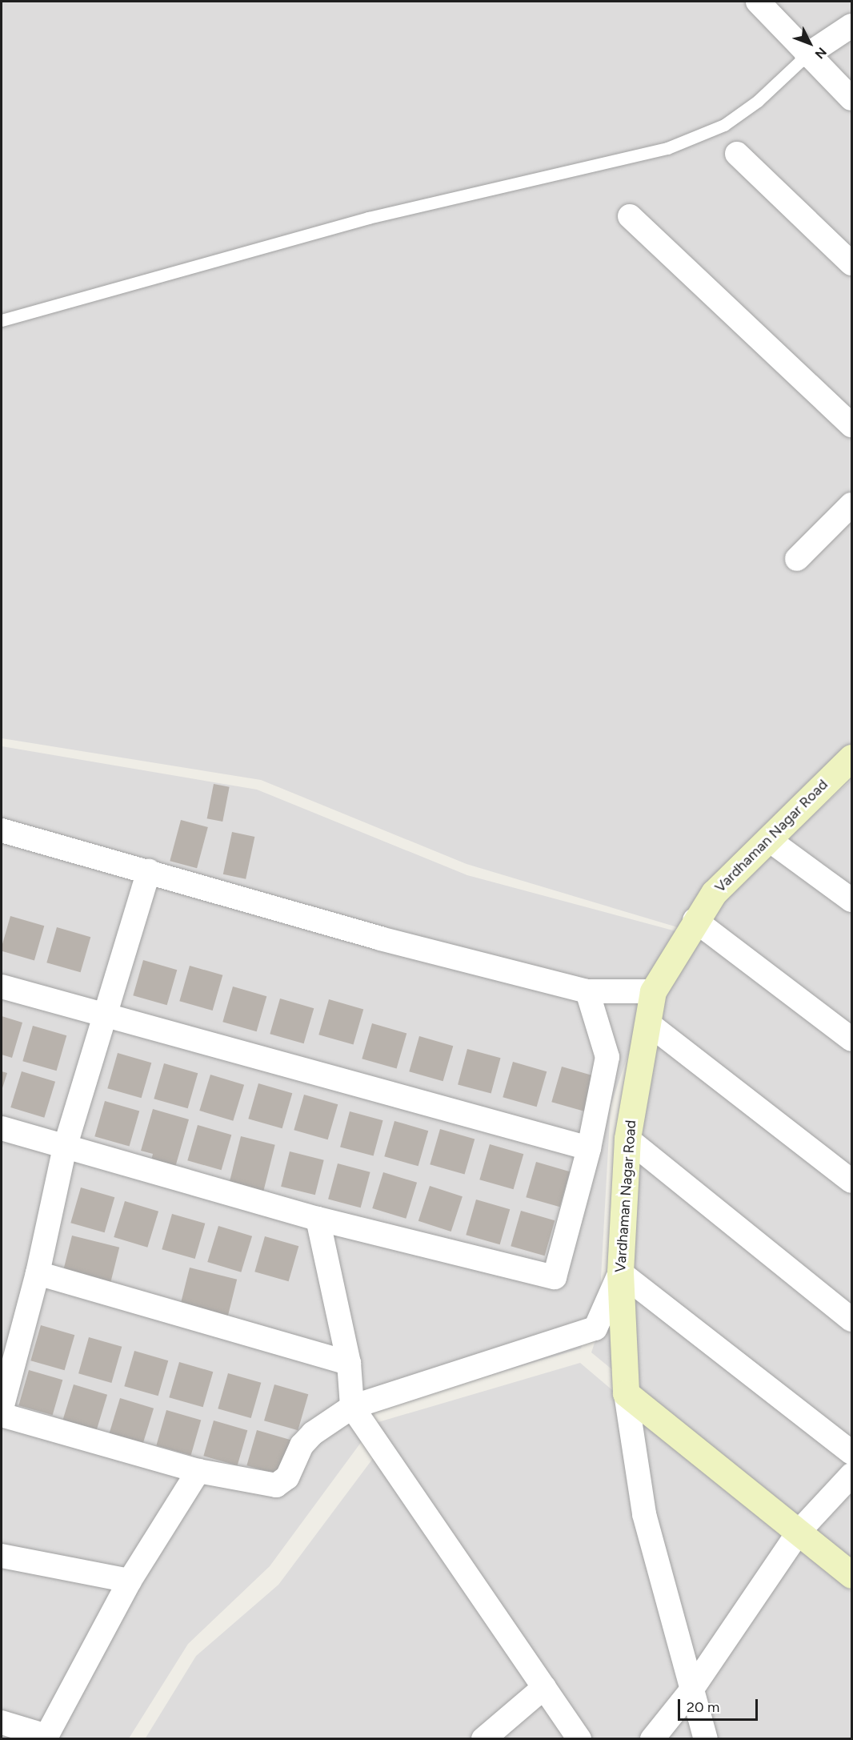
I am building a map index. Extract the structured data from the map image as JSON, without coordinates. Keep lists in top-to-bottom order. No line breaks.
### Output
{"streets":{"street":["Vardhaman Nagar Road"]},"scale_bar":"20 m","north":"bottom right"}
